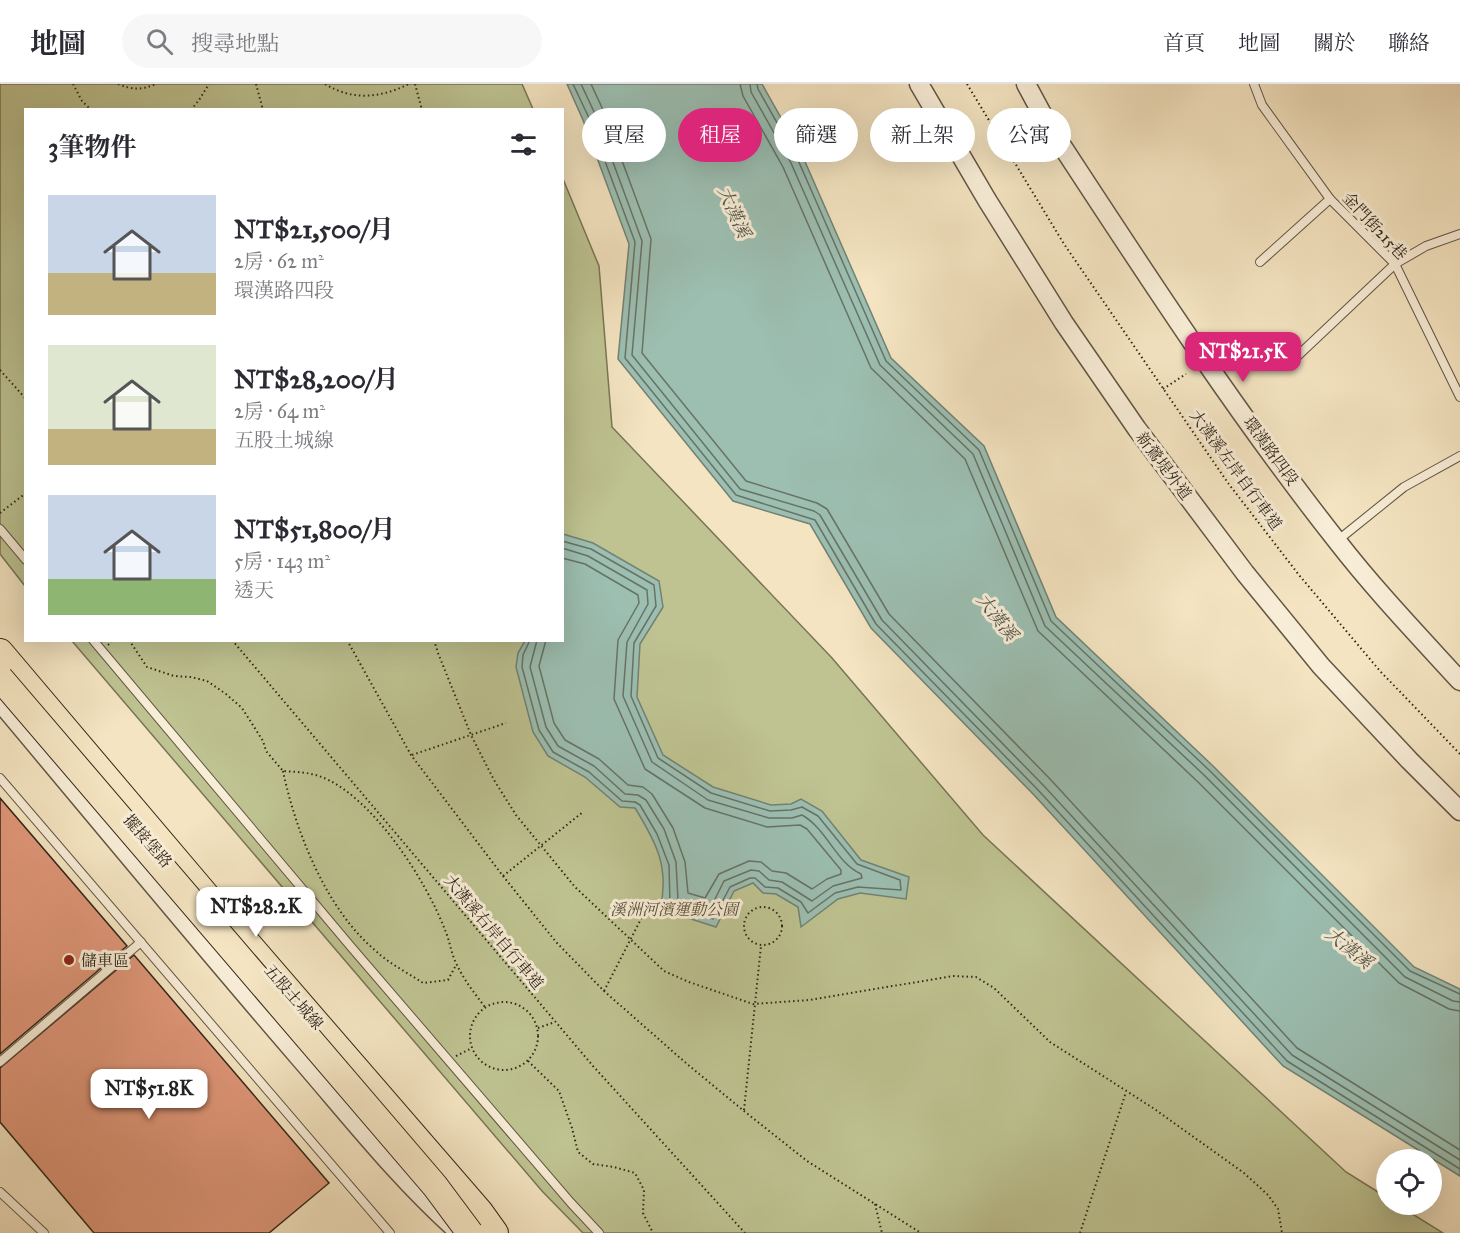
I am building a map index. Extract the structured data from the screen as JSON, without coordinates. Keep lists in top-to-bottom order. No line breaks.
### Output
{"streets":{"highway":["五股土城線"],"street":["環漢路四段","新鶯堤外道","擺接堡路"],"lane":["金門街215巷"],"path":["大漢溪左岸自行車道","大漢溪右岸自行車道"]},"water":["大漢溪"],"parks":["溪洲河濱運動公園"],"places":["儲車區"],"page":{"header":"地圖","search":"搜尋地點","nav":["首頁","地圖","關於","聯絡"],"chip":["買屋","租屋","篩選","新上架","公寓"],"heading":"3筆物件","list":[{"name":"NT$21,500/月","note":"2房 · 62 m² · 環漢路四段"},{"name":"NT$28,200/月","note":"2房 · 64 m² · 五股土城線"},{"name":"NT$51,800/月","note":"5房 · 143 m² · 透天"}],"price":["NT$21.5K","NT$28.2K","NT$51.8K"]}}
